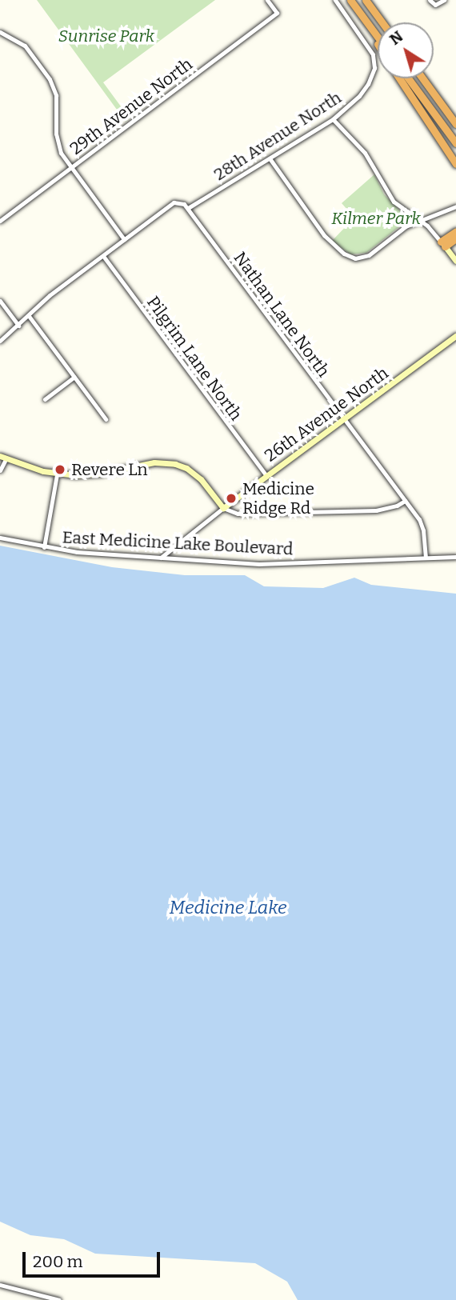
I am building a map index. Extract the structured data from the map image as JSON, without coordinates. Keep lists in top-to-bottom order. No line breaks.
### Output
{"streets":{"street":["29th Avenue North","28th Avenue North","Nathan Lane North","Pilgrim Lane North","26th Avenue North","East Medicine Lake Boulevard"]},"crossings":[["28th Avenue North","Nathan Lane North"],["Nathan Lane North","26th Avenue North"],["Nathan Lane North","East Medicine Lake Boulevard"],["Pilgrim Lane North","26th Avenue North"],["26th Avenue North","East Medicine Lake Boulevard"]],"water":["Medicine Lake"],"parks":["Sunrise Park","Kilmer Park"],"places":["Revere Ln","Medicine Ridge Rd"],"scale_bar":"200 m","north":"top left"}
